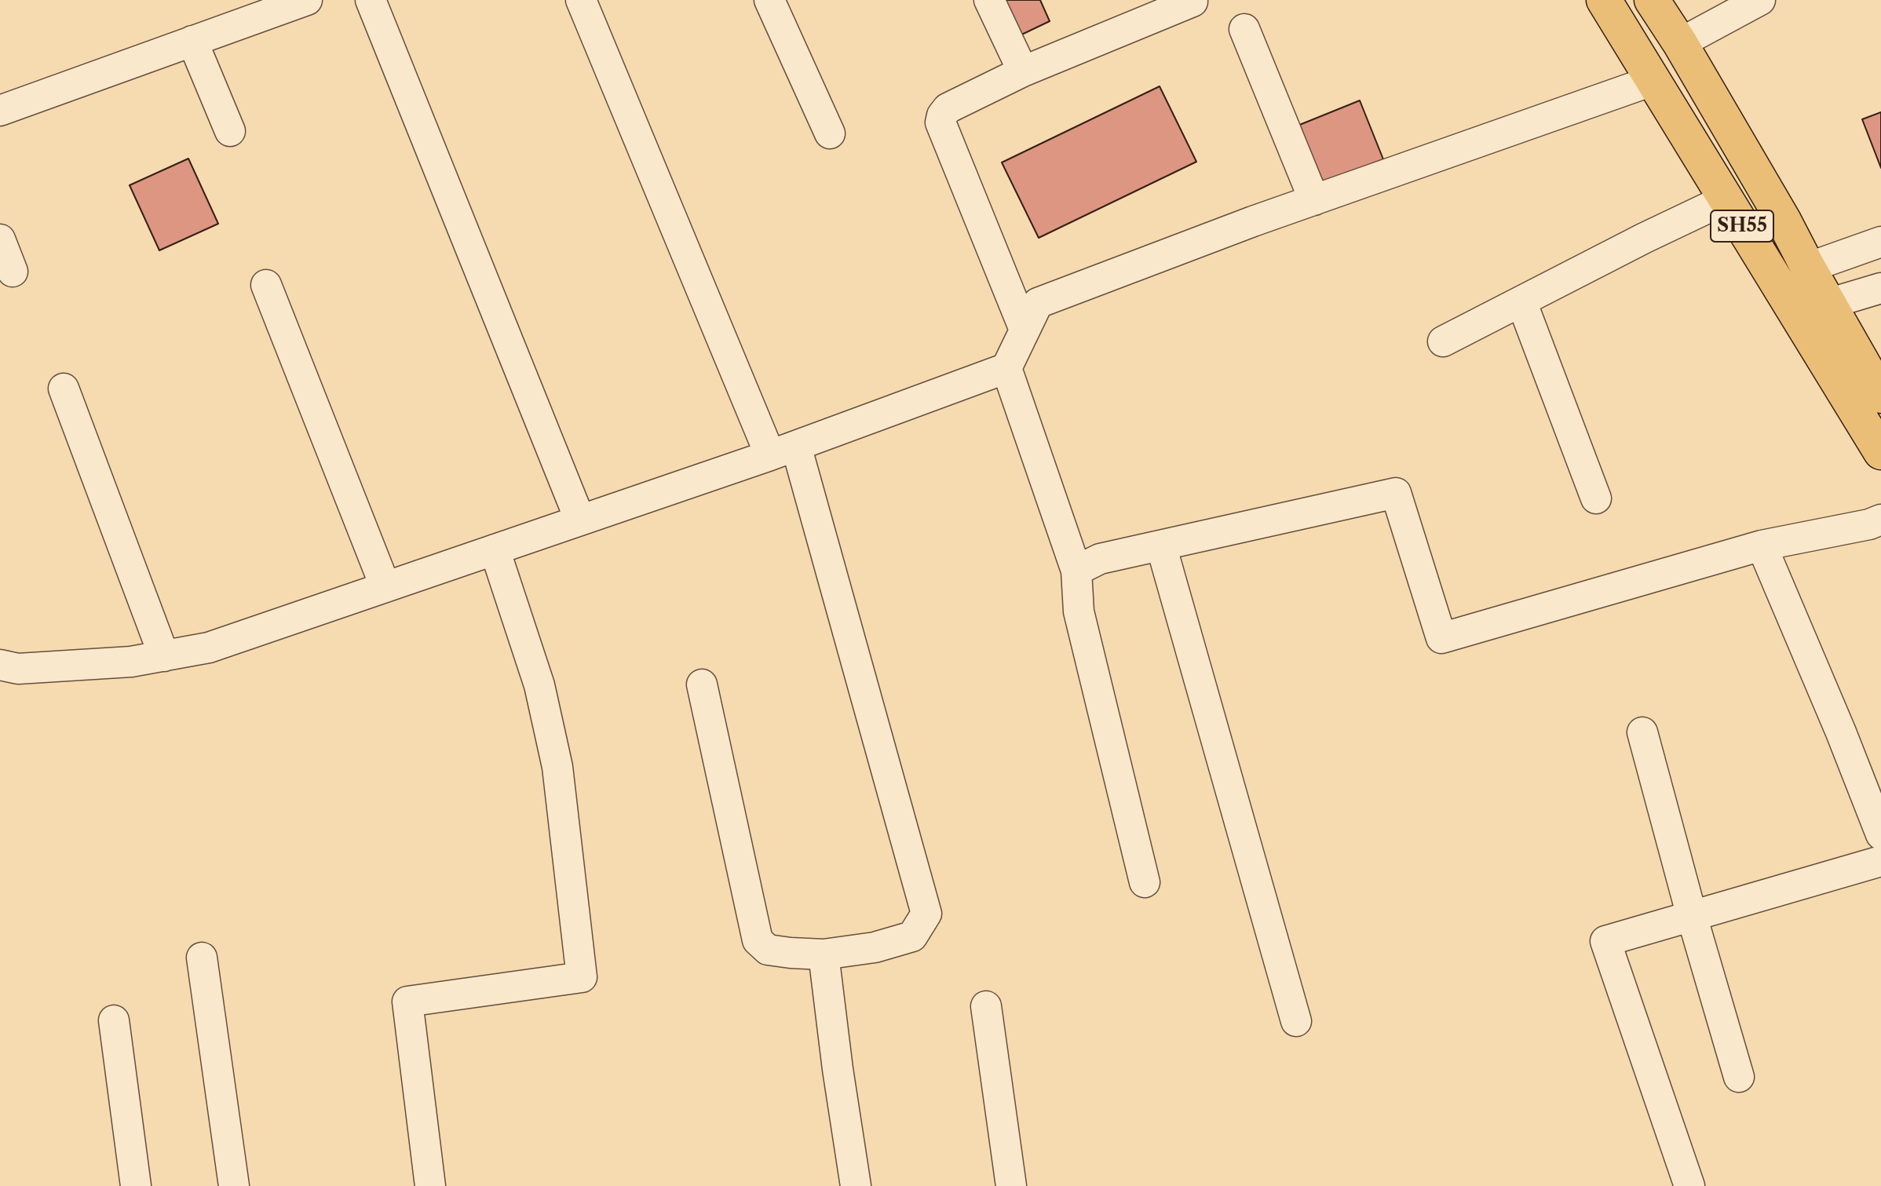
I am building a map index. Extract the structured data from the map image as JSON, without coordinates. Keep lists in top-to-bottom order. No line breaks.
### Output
{"streets":{"main road":["SH55"]}}
